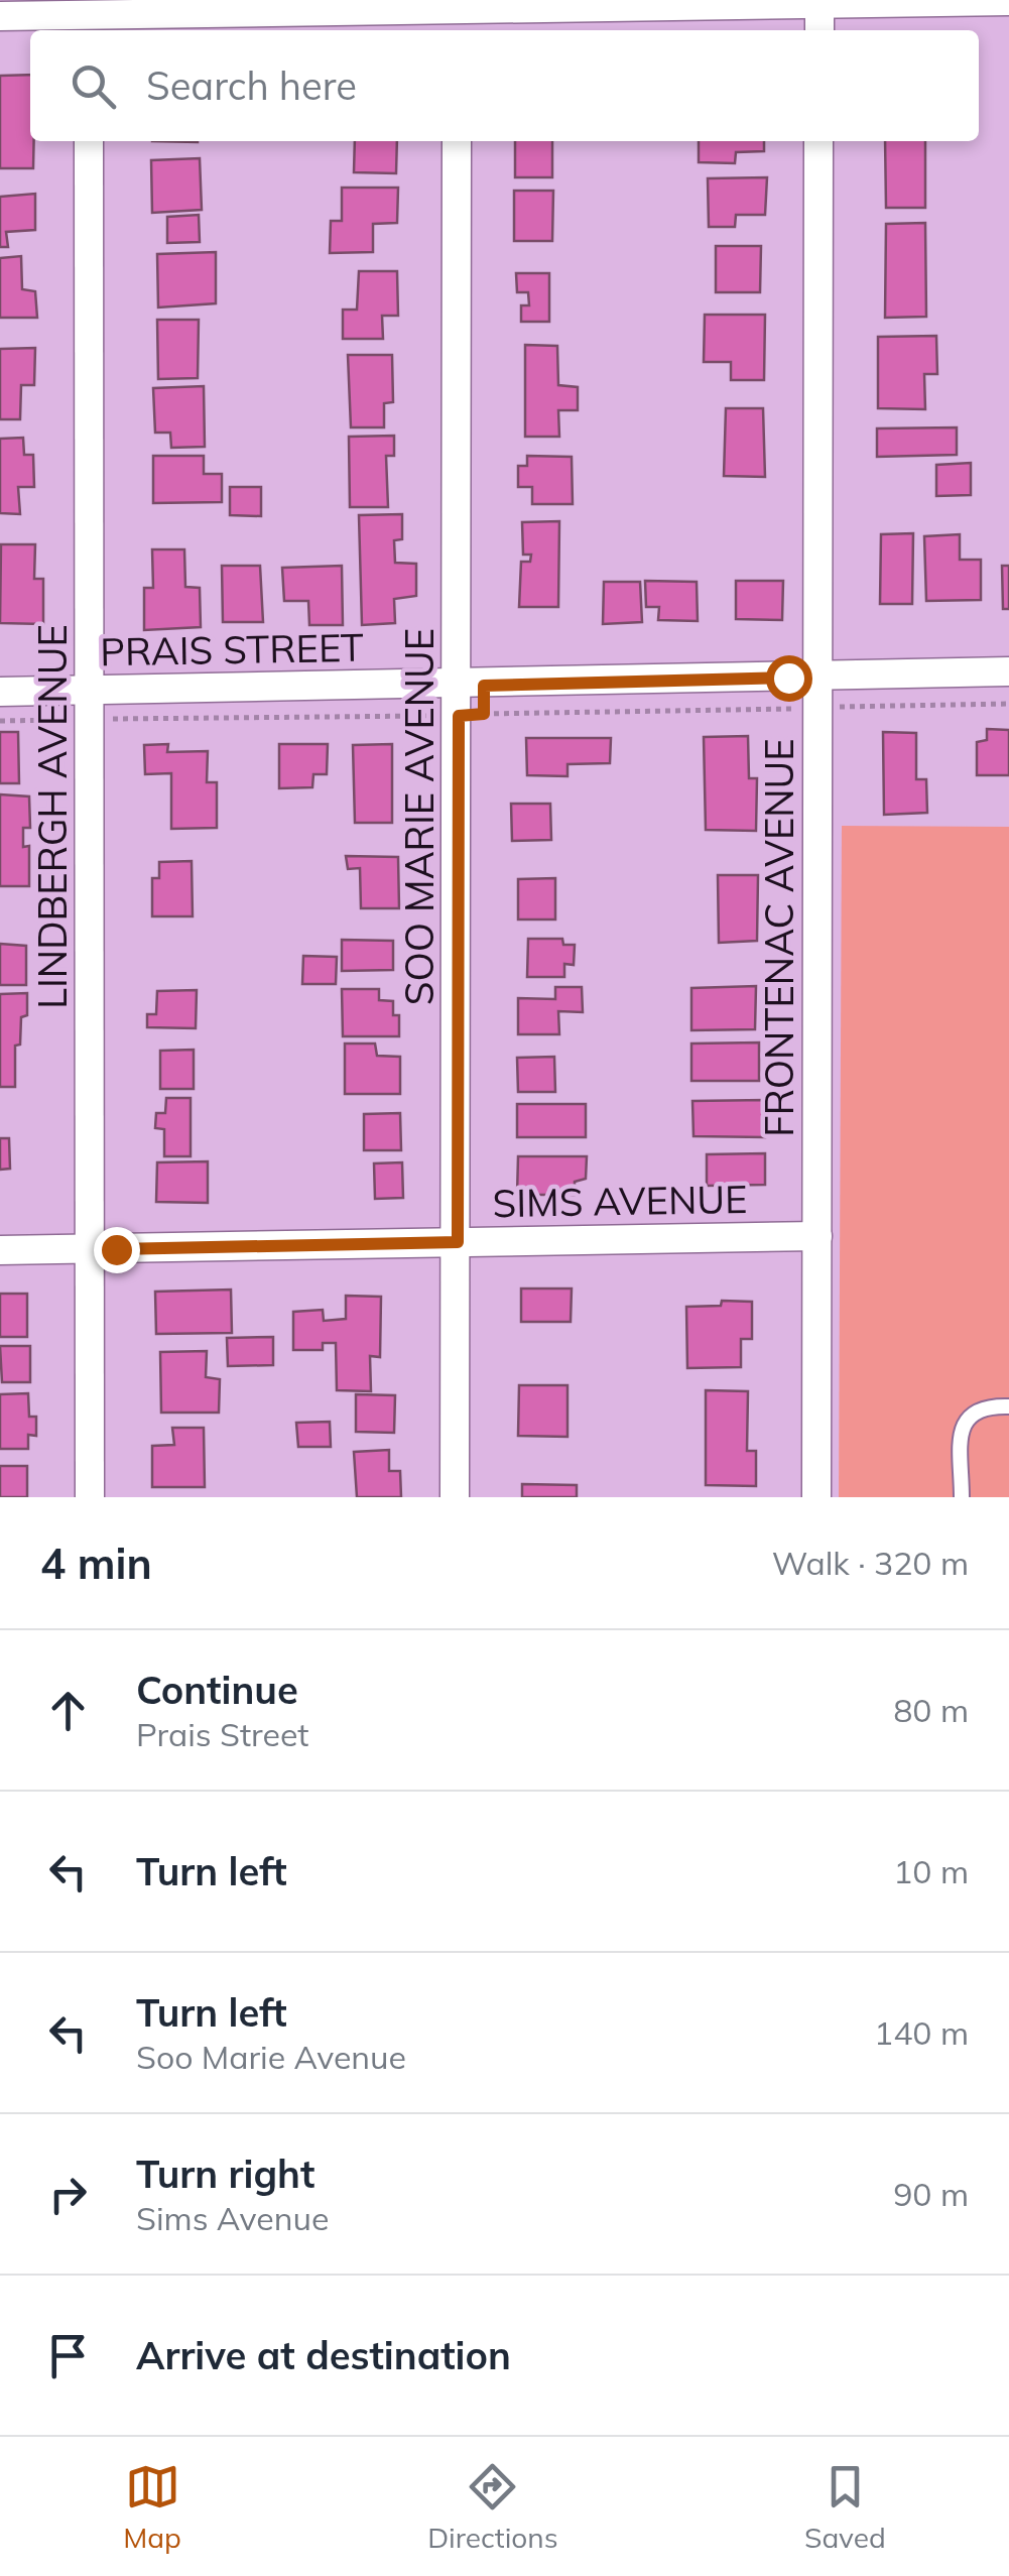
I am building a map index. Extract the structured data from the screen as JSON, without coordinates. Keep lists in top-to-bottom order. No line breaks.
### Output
{"streets":{"street":["PRAIS STREET","LINDBERGH AVENUE","SOO MARIE AVENUE","FRONTENAC AVENUE","SIMS AVENUE"]},"crossings":[["PRAIS STREET","LINDBERGH AVENUE"],["PRAIS STREET","SOO MARIE AVENUE"],["PRAIS STREET","FRONTENAC AVENUE"],["LINDBERGH AVENUE","SIMS AVENUE"],["SOO MARIE AVENUE","SIMS AVENUE"],["FRONTENAC AVENUE","SIMS AVENUE"]],"page":{"search":"Search here","heading":["4 min","Walk · 320 m"],"list":[["Continue","Prais Street","80 m"],["Turn left","10 m"],["Turn left","Soo Marie Avenue","140 m"],["Turn right","Sims Avenue","90 m"],"Arrive at destination"],"nav":["Map","Directions","Saved"]}}
